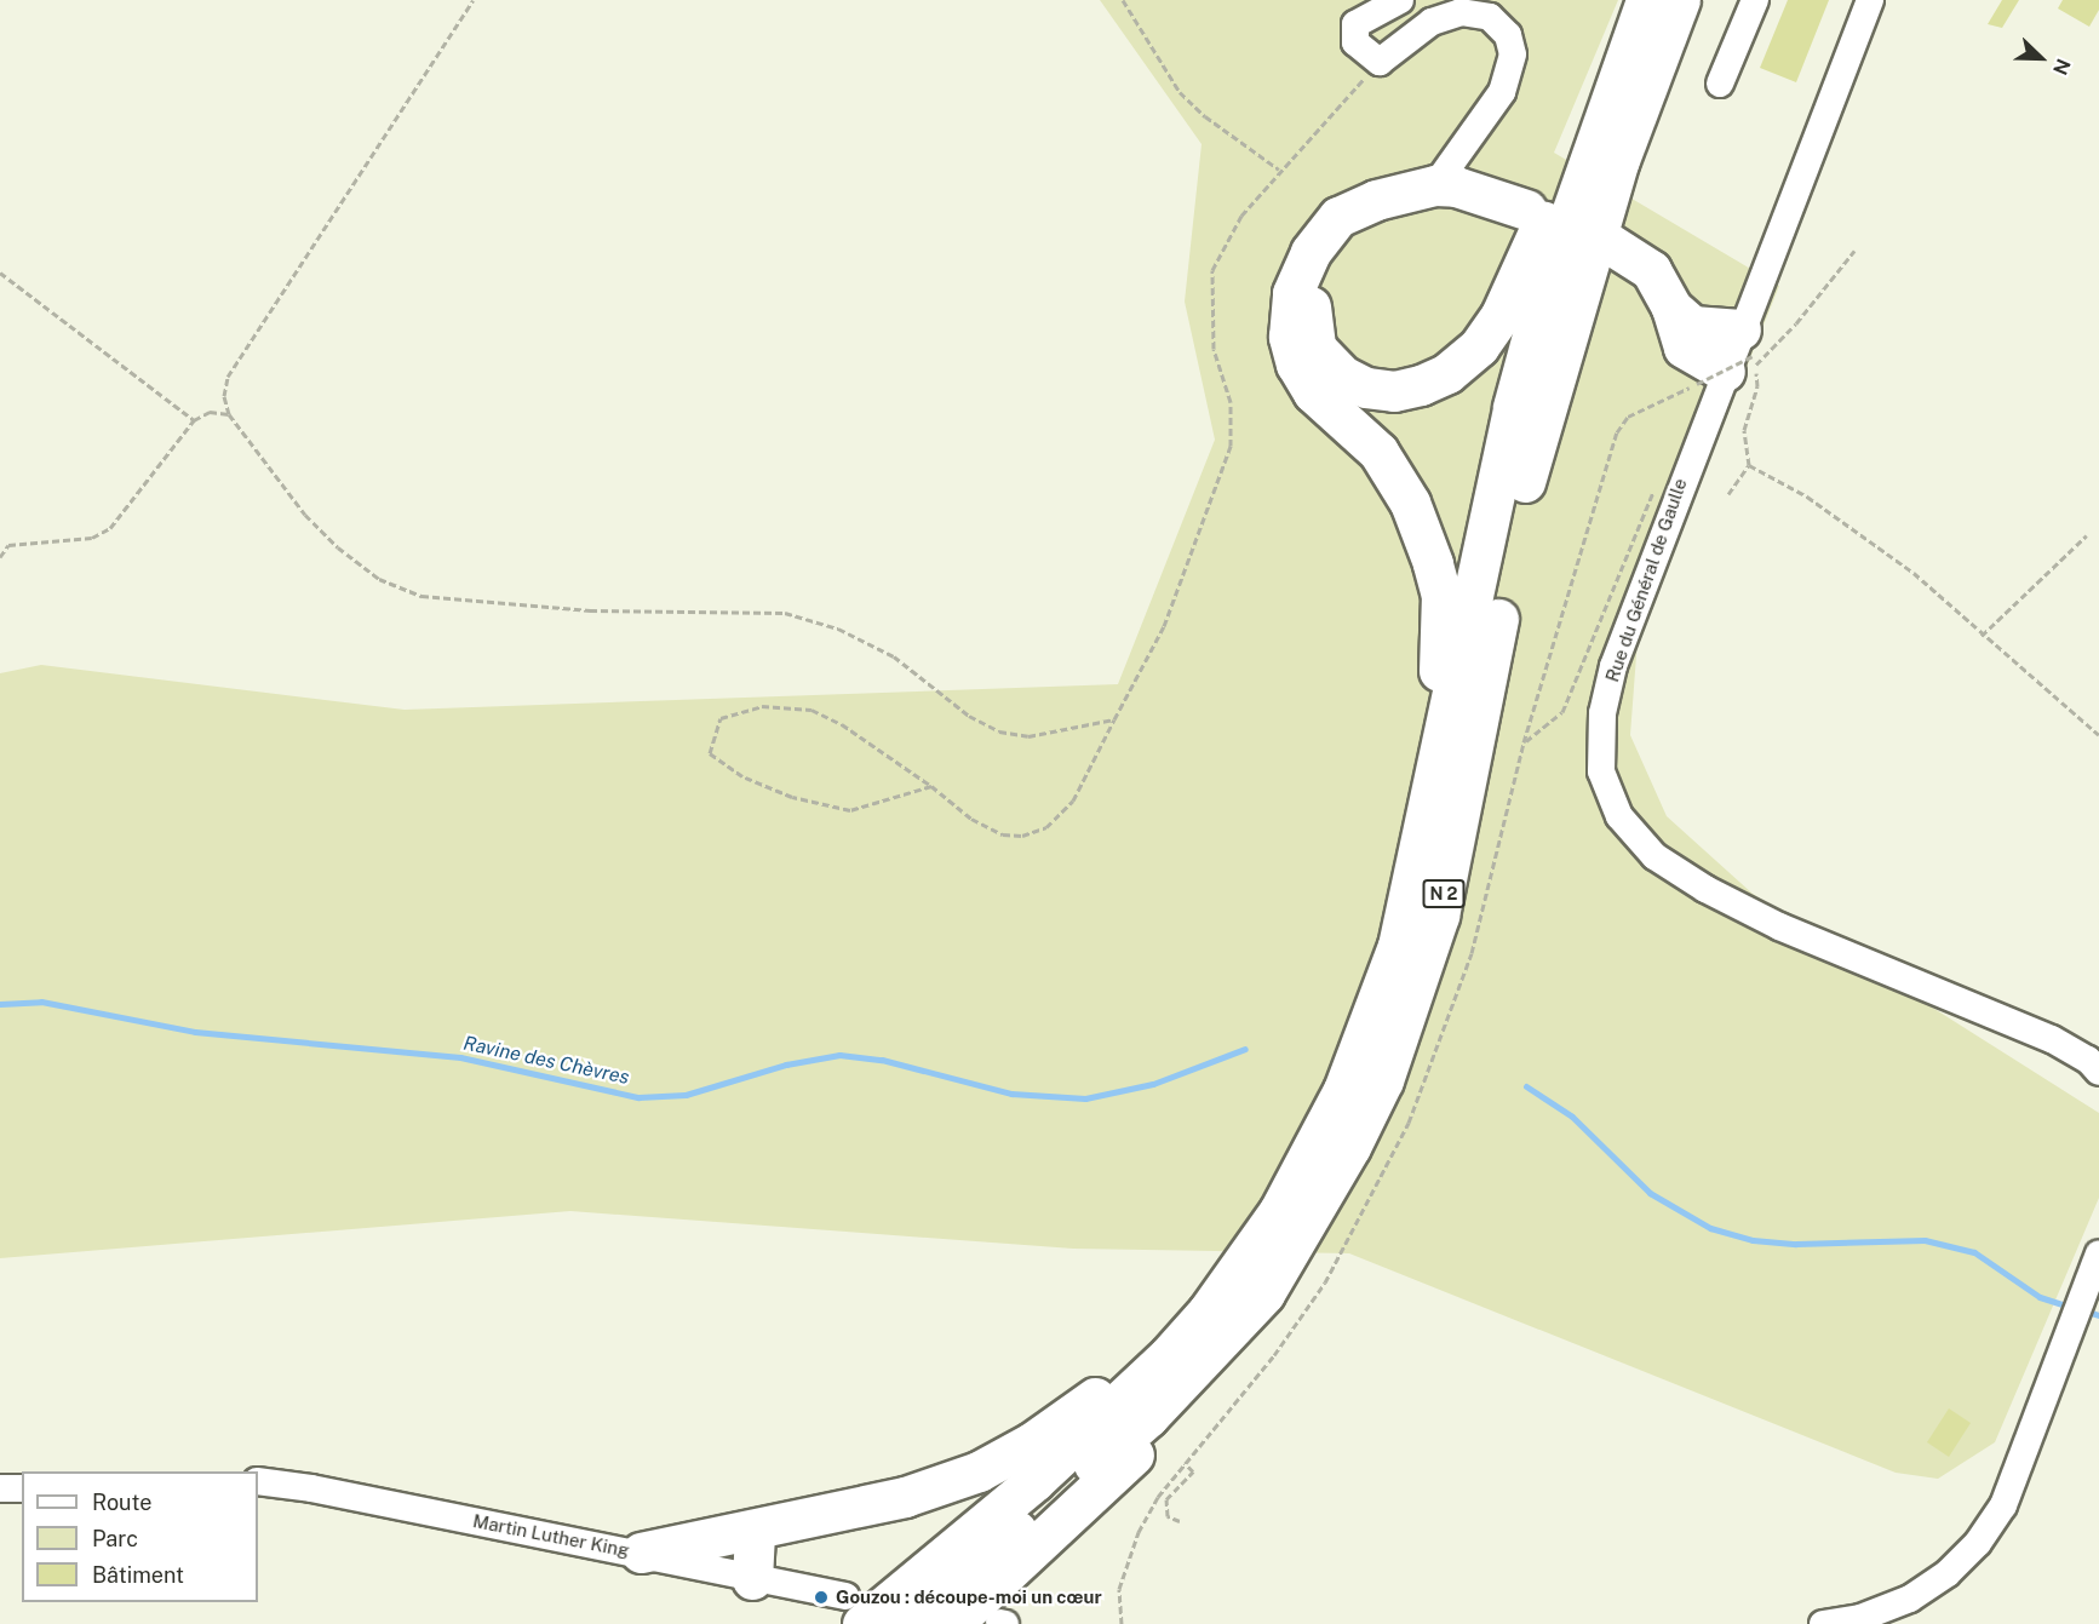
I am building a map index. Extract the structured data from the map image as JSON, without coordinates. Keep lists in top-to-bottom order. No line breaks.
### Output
{"streets":{"highway":["N 2"],"street":["Rue du Général de Gaulle","Martin Luther King"]},"crossings":[["N 2","Martin Luther King"]],"water":["Ravine des Chèvres"],"places":["Gouzou : découpe-moi un cœur"],"legend":["Route","Parc","Bâtiment"],"north":"bottom right"}
